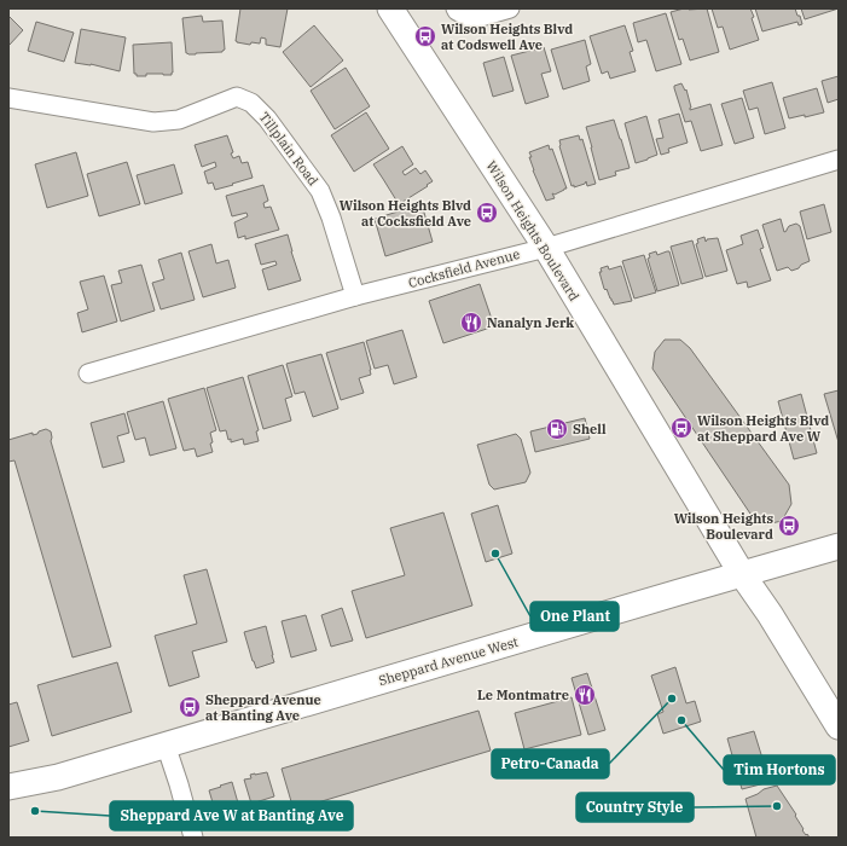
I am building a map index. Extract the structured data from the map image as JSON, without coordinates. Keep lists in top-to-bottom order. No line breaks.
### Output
{"streets":{"main road":["Wilson Heights Boulevard","Sheppard Avenue West"],"street":["Tillplain Road","Cocksfield Avenue"]},"crossings":[["Tillplain Road","Cocksfield Avenue"],["Wilson Heights Boulevard","Cocksfield Avenue"],["Wilson Heights Boulevard","Sheppard Avenue West"]],"places":{"bus stop":["Wilson Heights Blvd at Codswell Ave","Wilson Heights Blvd at Cocksfield Ave","Wilson Heights Blvd at Sheppard Ave W","Wilson Heights Boulevard","Sheppard Avenue at Banting Ave"],"restaurant":["Nanalyn Jerk","Le Montmatre"],"fuel station":["Shell"],"other":["One Plant","Petro-Canada","Tim Hortons","Country Style","Sheppard Ave W at Banting Ave"]}}
